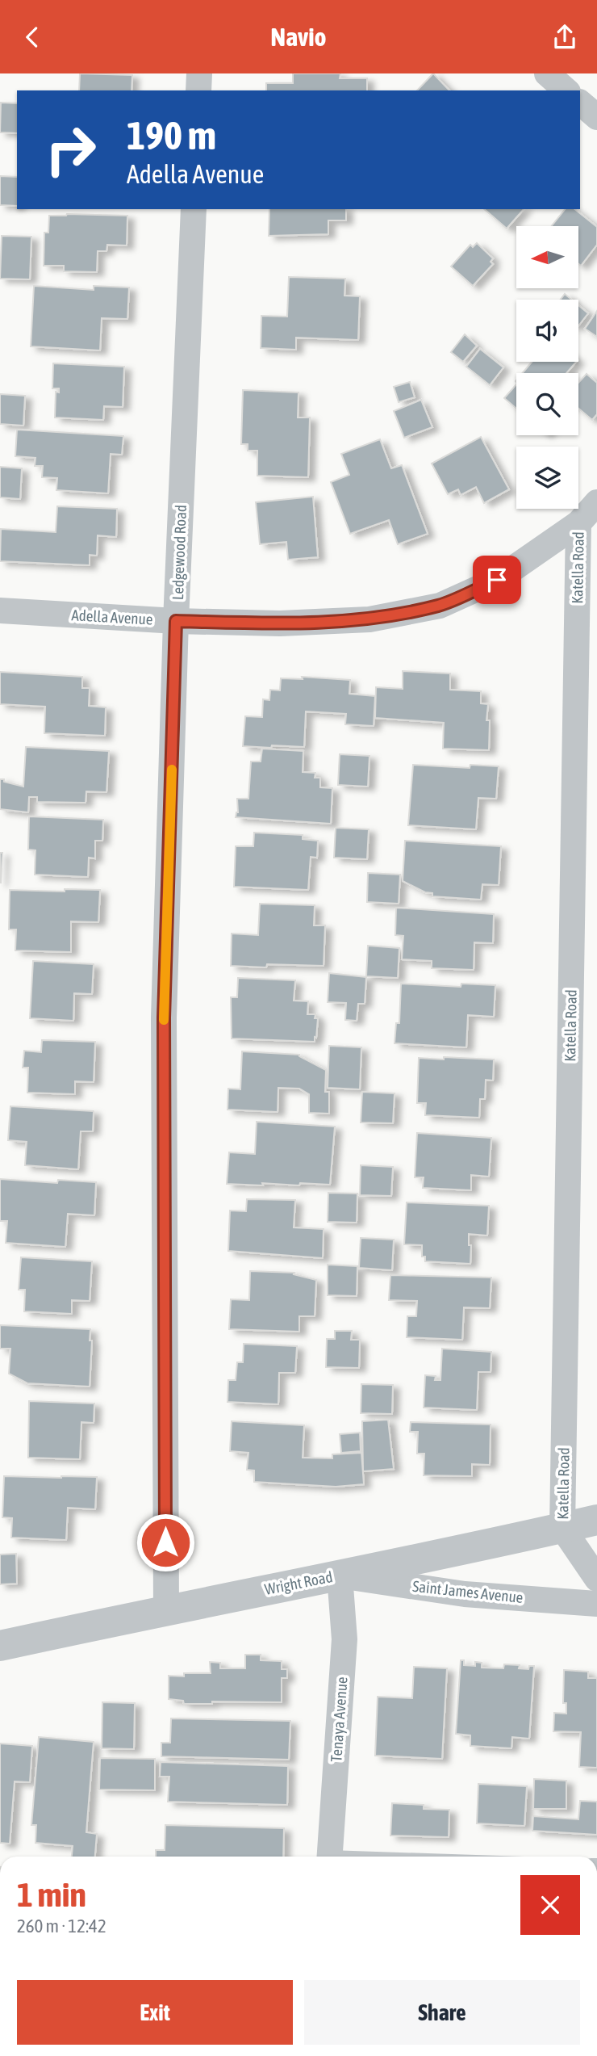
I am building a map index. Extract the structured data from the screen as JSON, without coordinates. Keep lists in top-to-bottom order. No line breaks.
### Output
{"streets":{"street":["Ledgewood Road","Katella Road","Adella Avenue","Wright Road","Saint James Avenue","Tenaya Avenue"]},"crossings":[["Ledgewood Road","Adella Avenue"],["Ledgewood Road","Wright Road"],["Katella Road","Adella Avenue"],["Katella Road","Wright Road"],["Wright Road","Saint James Avenue"],["Wright Road","Tenaya Avenue"],["Saint James Avenue","Tenaya Avenue"]],"north":"left","page":{"header":"Navio","turn":["190 m","Adella Avenue"],"heading":["1 min","260 m · 12:42"],"buttons":["Exit","Share"]}}
